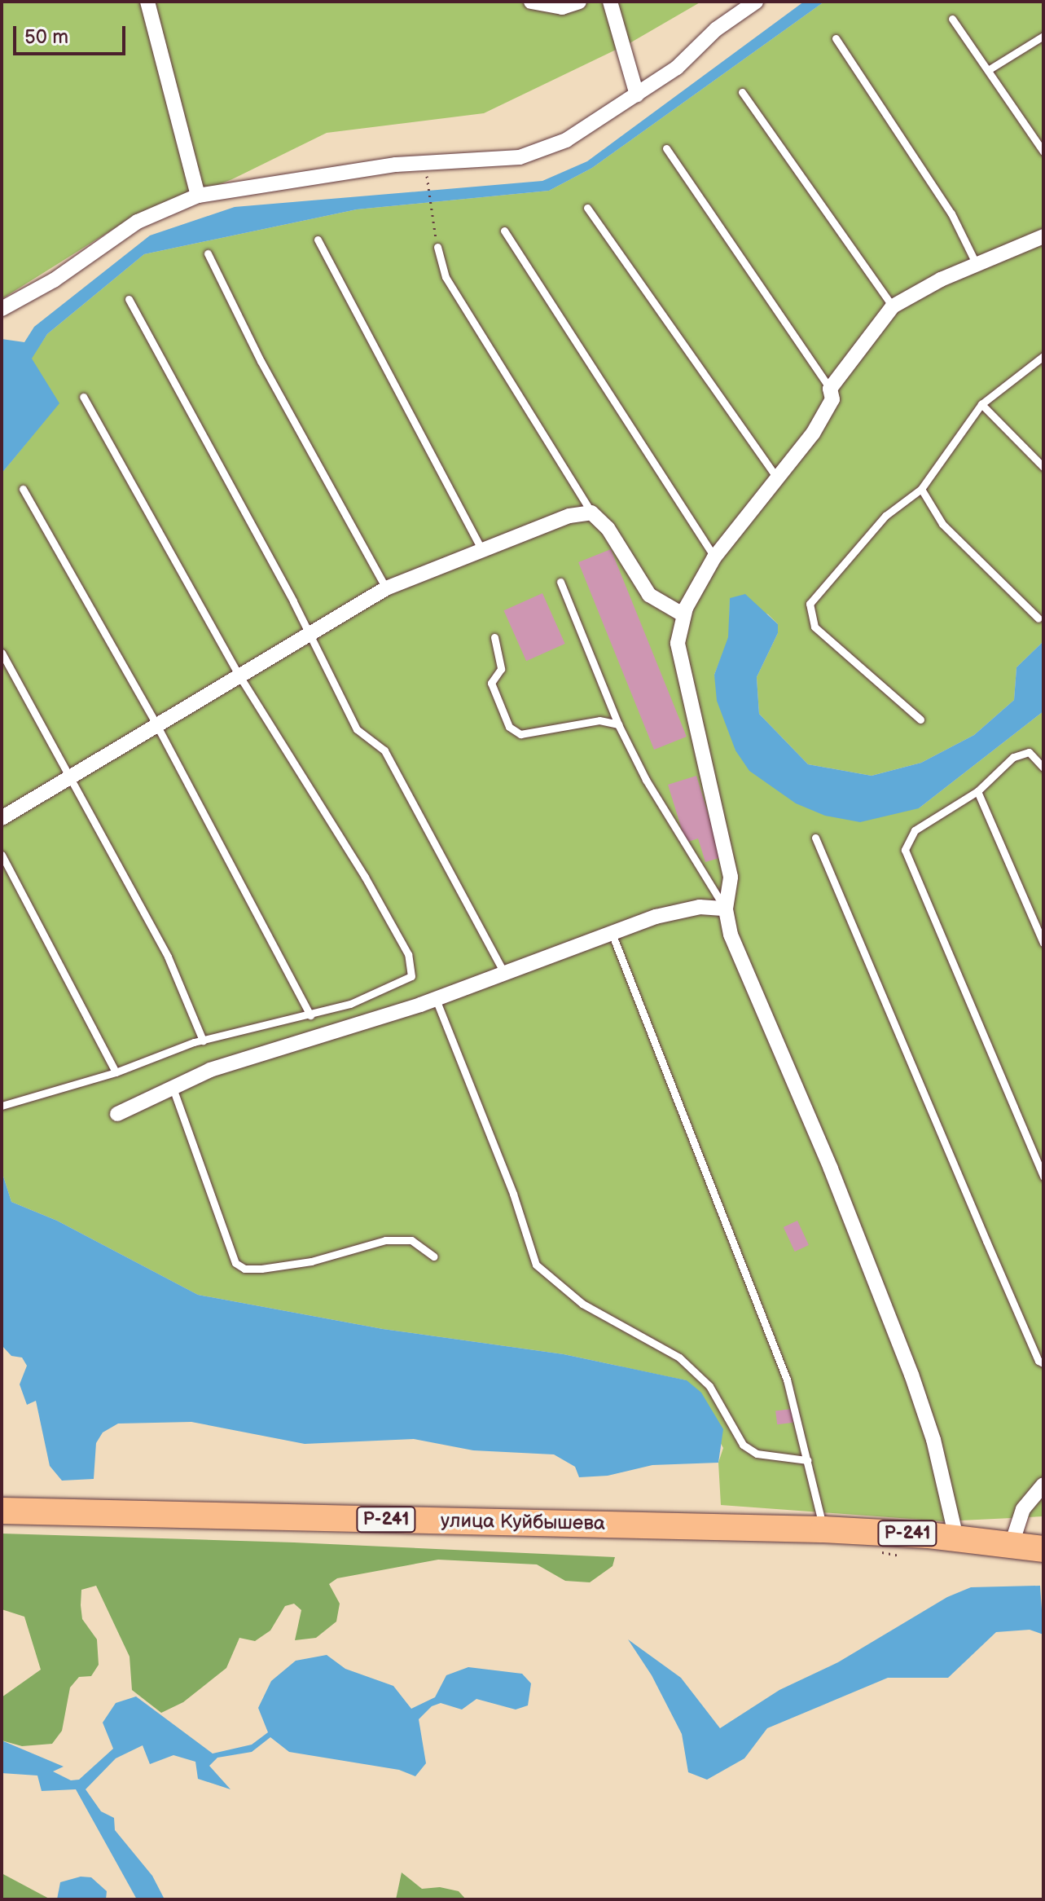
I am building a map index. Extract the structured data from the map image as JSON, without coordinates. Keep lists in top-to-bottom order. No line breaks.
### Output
{"streets":{"highway":["Р-241","улица Куйбышева"]},"crossings":[["Р-241","улица Куйбышева"]],"scale_bar":"50 m"}
